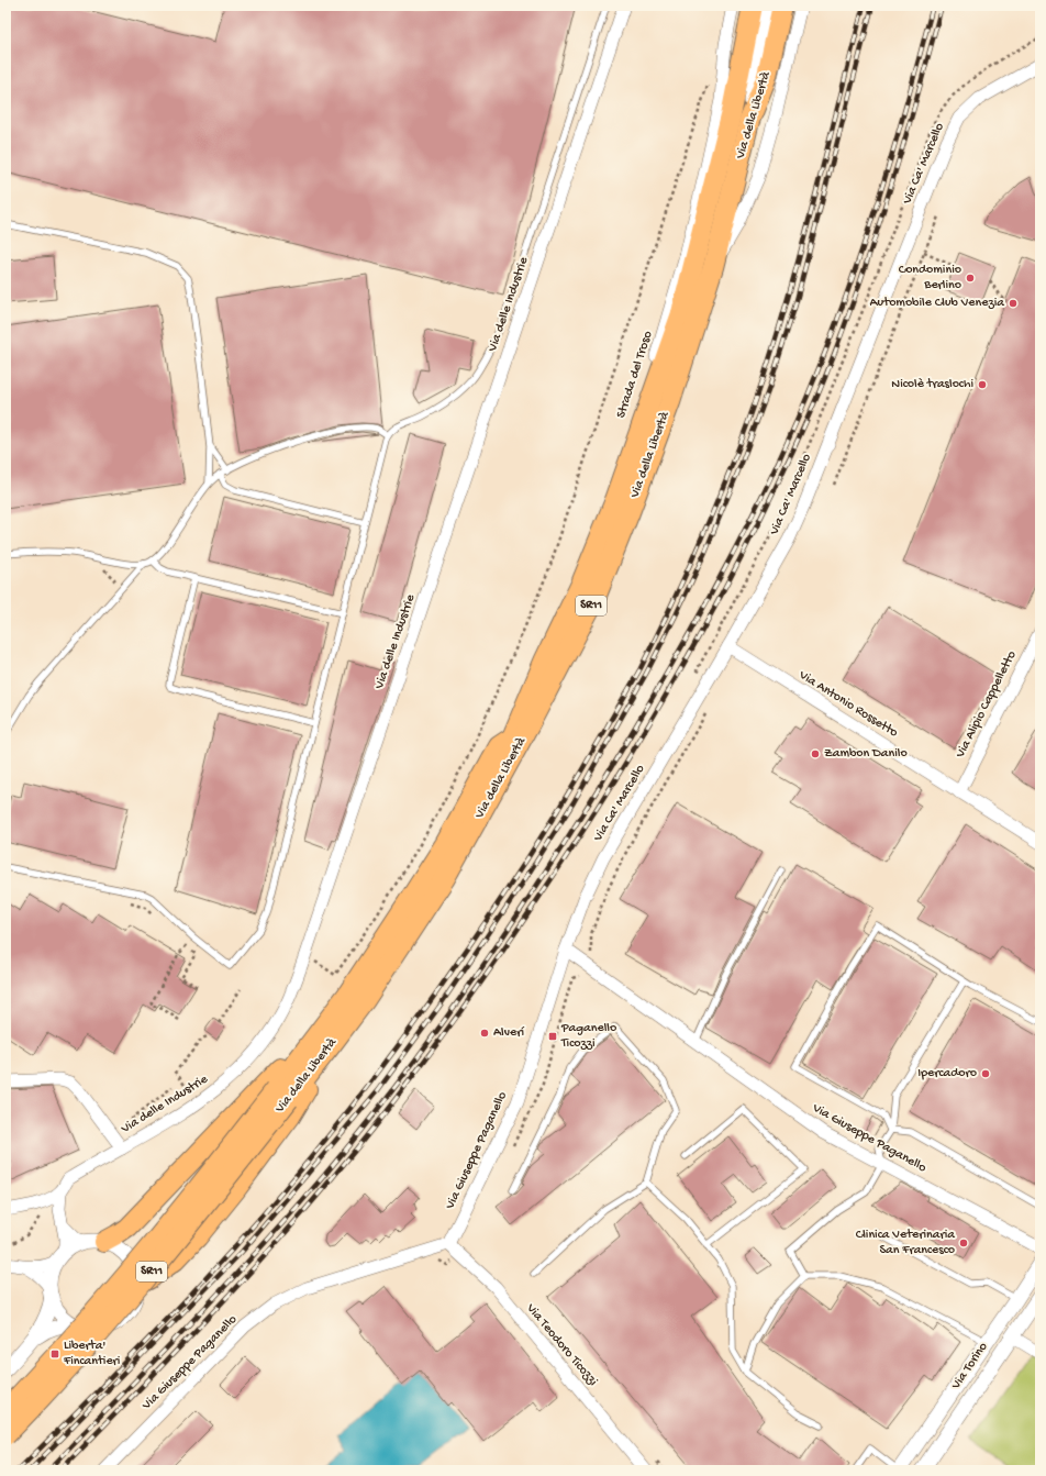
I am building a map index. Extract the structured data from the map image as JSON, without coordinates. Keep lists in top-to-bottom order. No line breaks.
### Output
{"streets":{"highway":["Via della Libertà","SR11"],"street":["Via Ca' Marcello","Via delle Industrie","Strada del Troso","Via Antonio Rossetto","Via Alipio Cappelletto","Via Giuseppe Paganello","Via Teodoro Ticozzi","Via Torino"]},"crossings":[["Via della Libertà","Strada del Troso"],["Via Ca' Marcello","Via Antonio Rossetto"],["Via Ca' Marcello","Via Giuseppe Paganello"],["Via Antonio Rossetto","Via Alipio Cappelletto"],["Via Giuseppe Paganello","Via Teodoro Ticozzi"]],"places":{"other":["Condominio Berlino","Automobile Club Venezia","Nicolè traslochi","Zambon Danilo","Alverí","Ipercadoro","Clinica Veterinaria San Francesco"],"transit":["Paganello Ticozzi","Liberta' Fincantieri"]}}
